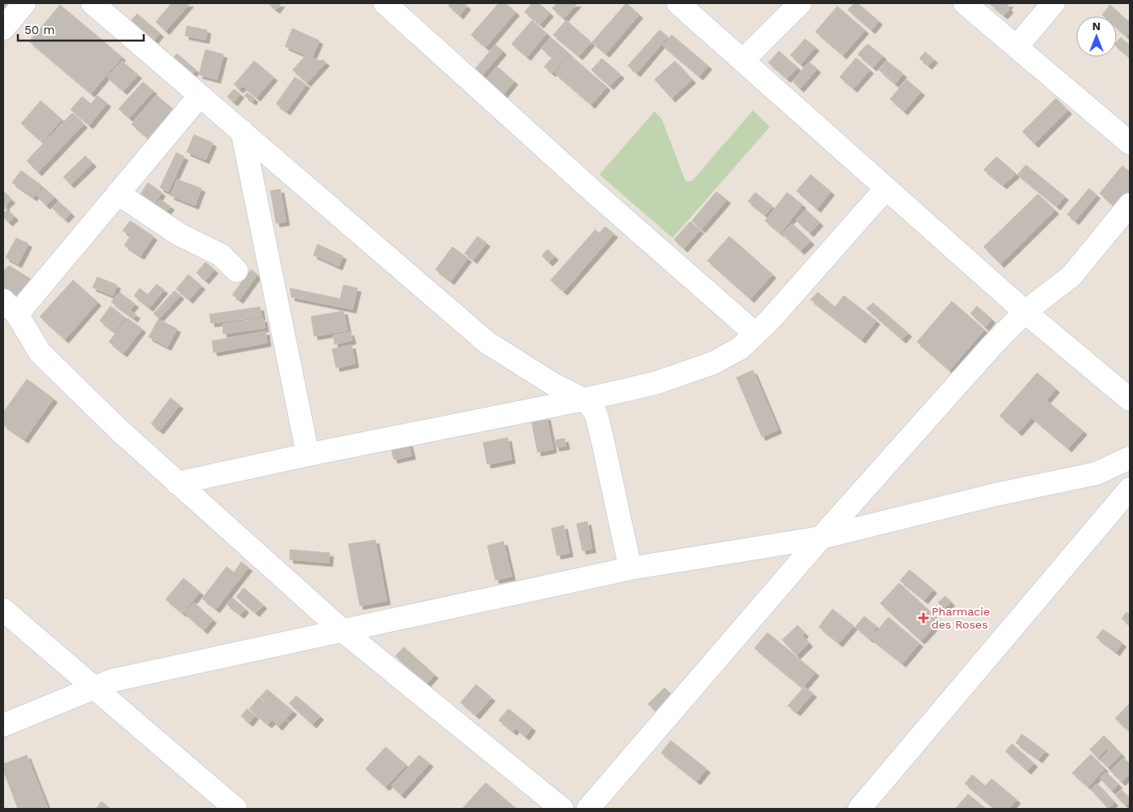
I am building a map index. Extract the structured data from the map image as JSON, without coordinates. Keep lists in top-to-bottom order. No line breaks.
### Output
{"places":{"health":["Pharmacie des Roses"]},"scale_bar":"50 m","north":"top"}
